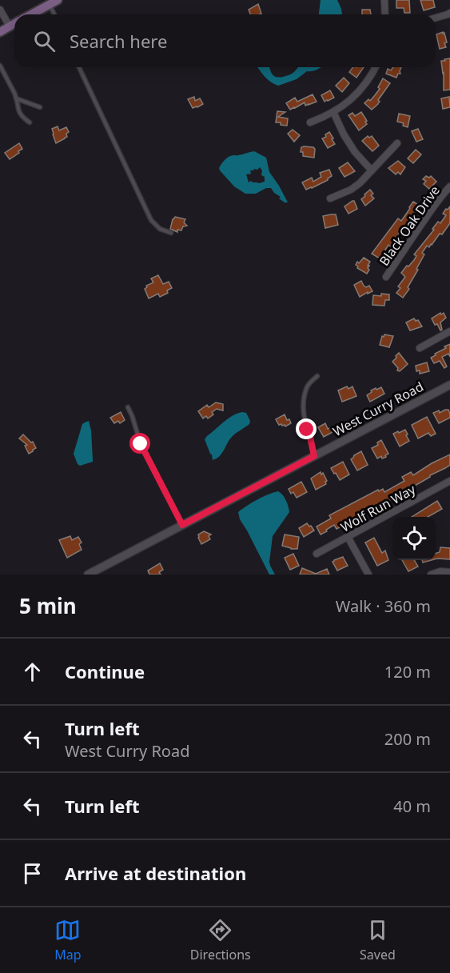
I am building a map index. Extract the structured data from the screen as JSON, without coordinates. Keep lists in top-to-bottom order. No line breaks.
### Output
{"streets":{"street":["Black Oak Drive","West Curry Road","Wolf Run Way"]},"page":{"search":"Search here","heading":["5 min","Walk · 360 m"],"list":[["Continue","120 m"],["Turn left","West Curry Road","200 m"],["Turn left","40 m"],"Arrive at destination"],"nav":["Map","Directions","Saved"]}}
